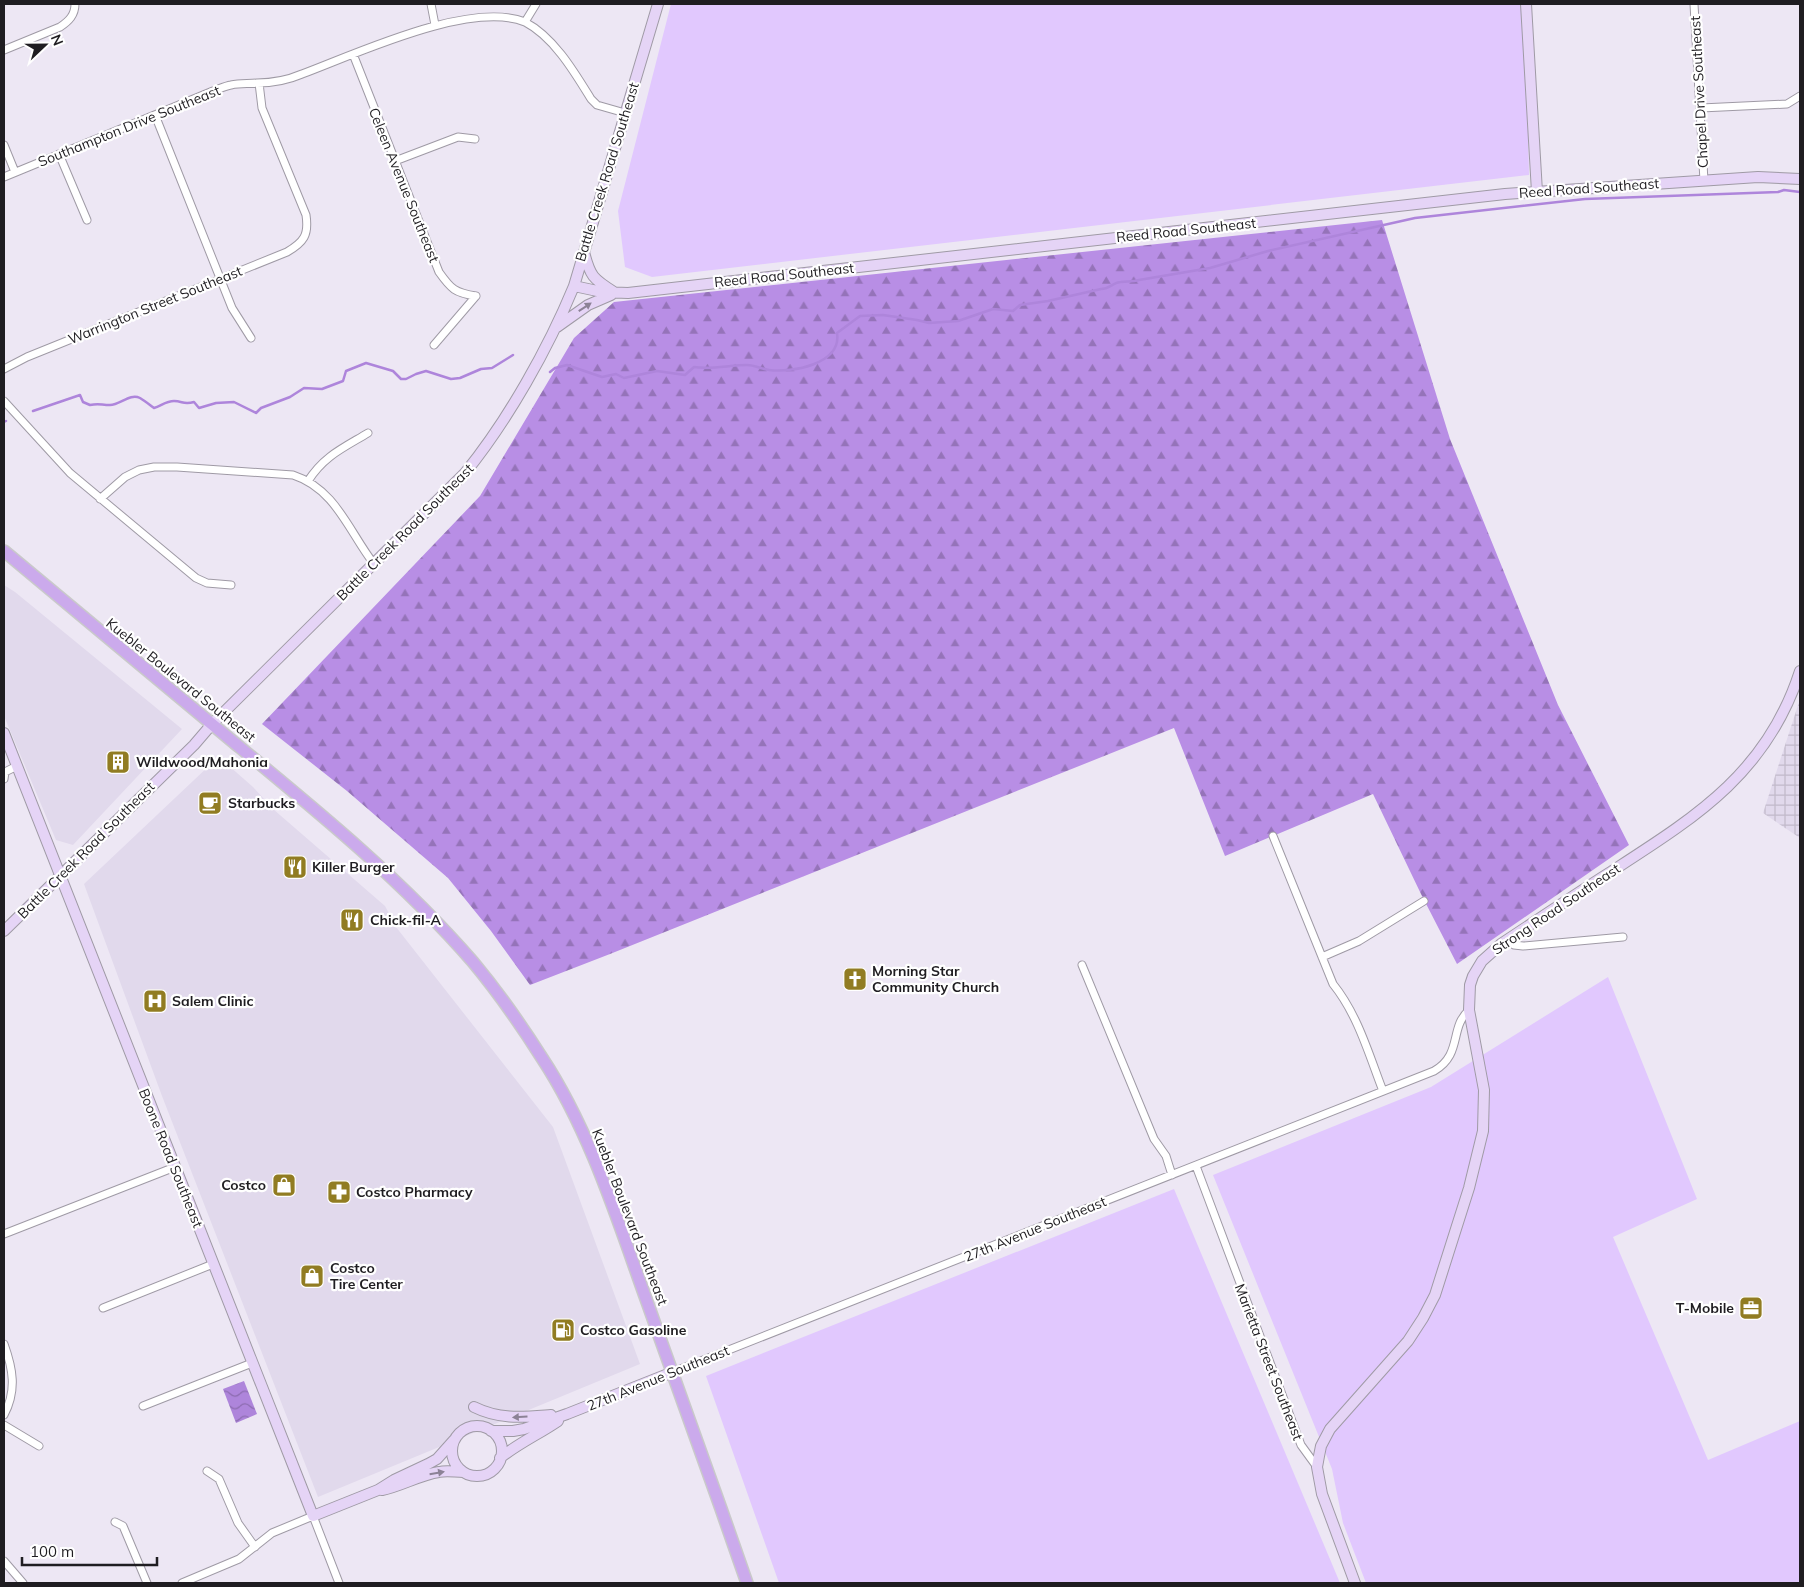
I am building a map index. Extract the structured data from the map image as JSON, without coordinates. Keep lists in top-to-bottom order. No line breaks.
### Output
{"streets":{"main road":["Kuebler Boulevard Southeast"],"street":["Chapel Drive Southeast","Southampton Drive Southeast","Battle Creek Road Southeast","Celeen Avenue Southeast","Reed Road Southeast","Warrington Street Southeast","Strong Road Southeast","Boone Road Southeast","27th Avenue Southeast","Marietta Street Southeast"]},"crossings":[["Chapel Drive Southeast","Reed Road Southeast"],["Southampton Drive Southeast","Battle Creek Road Southeast"],["Southampton Drive Southeast","Celeen Avenue Southeast"],["Southampton Drive Southeast","Warrington Street Southeast"],["Battle Creek Road Southeast","Reed Road Southeast"],["Battle Creek Road Southeast","Kuebler Boulevard Southeast"],["Battle Creek Road Southeast","Boone Road Southeast"],["Kuebler Boulevard Southeast","27th Avenue Southeast"],["Strong Road Southeast","27th Avenue Southeast"],["Strong Road Southeast","Marietta Street Southeast"],["27th Avenue Southeast","Marietta Street Southeast"]],"places":{"building":["Wildwood/Mahonia"],"cafe":["Starbucks"],"restaurant":["Killer Burger","Chick-fil-A"],"church":["Morning Star Community Church"],"hospital":["Salem Clinic"],"shop":["Costco","Costco Tire Center"],"pharmacy":["Costco Pharmacy"],"office":["T-Mobile"],"fuel station":["Costco Gasoline"]},"scale_bar":"100 m","north":"right"}
